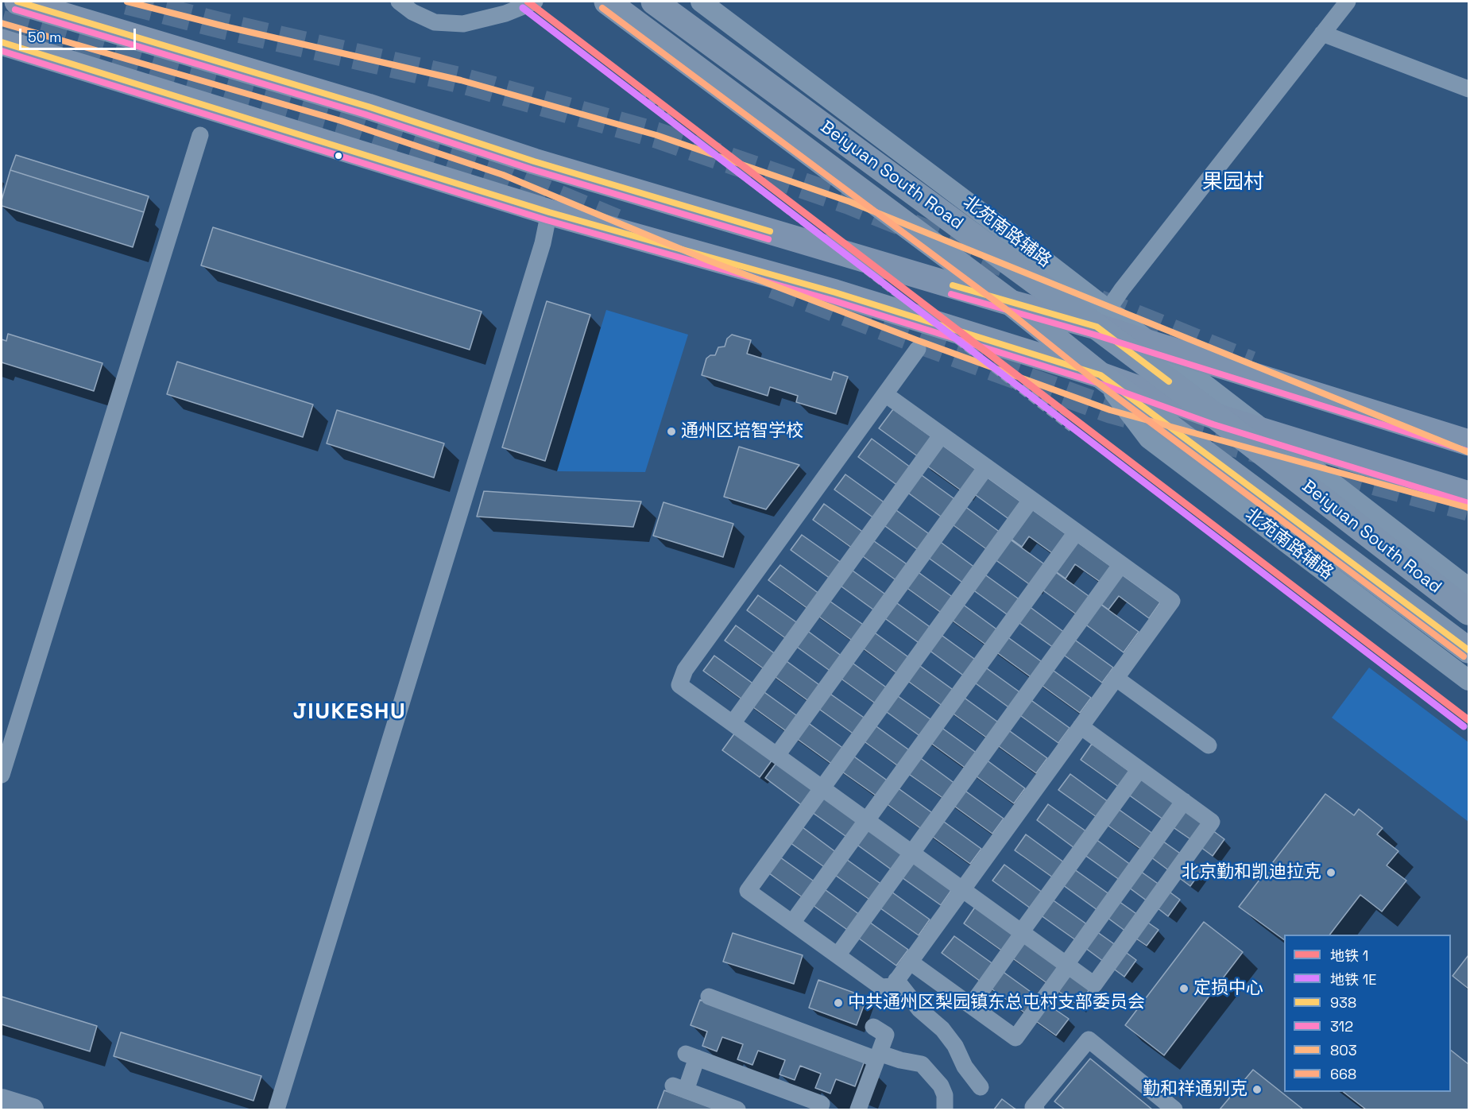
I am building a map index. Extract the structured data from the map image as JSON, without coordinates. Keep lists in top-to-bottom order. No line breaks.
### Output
{"streets":{"highway":["Beiyuan South Road"],"street":["北苑南路辅路"]},"crossings":[["Beiyuan South Road","北苑南路辅路"]],"districts":["果园村","JIUKESHU"],"places":["通州区培智学校","北京勤和凯迪拉克","定损中心","中共通州区梨园镇东总屯村支部委员会","勤和祥通别克"],"lines":["metro line 1","transit line 938","transit line 803","metro line 1E","transit line 668","transit line 312"],"legend":["地铁 1","地铁 1E","938","312","803","668"],"scale_bar":"50 m"}
